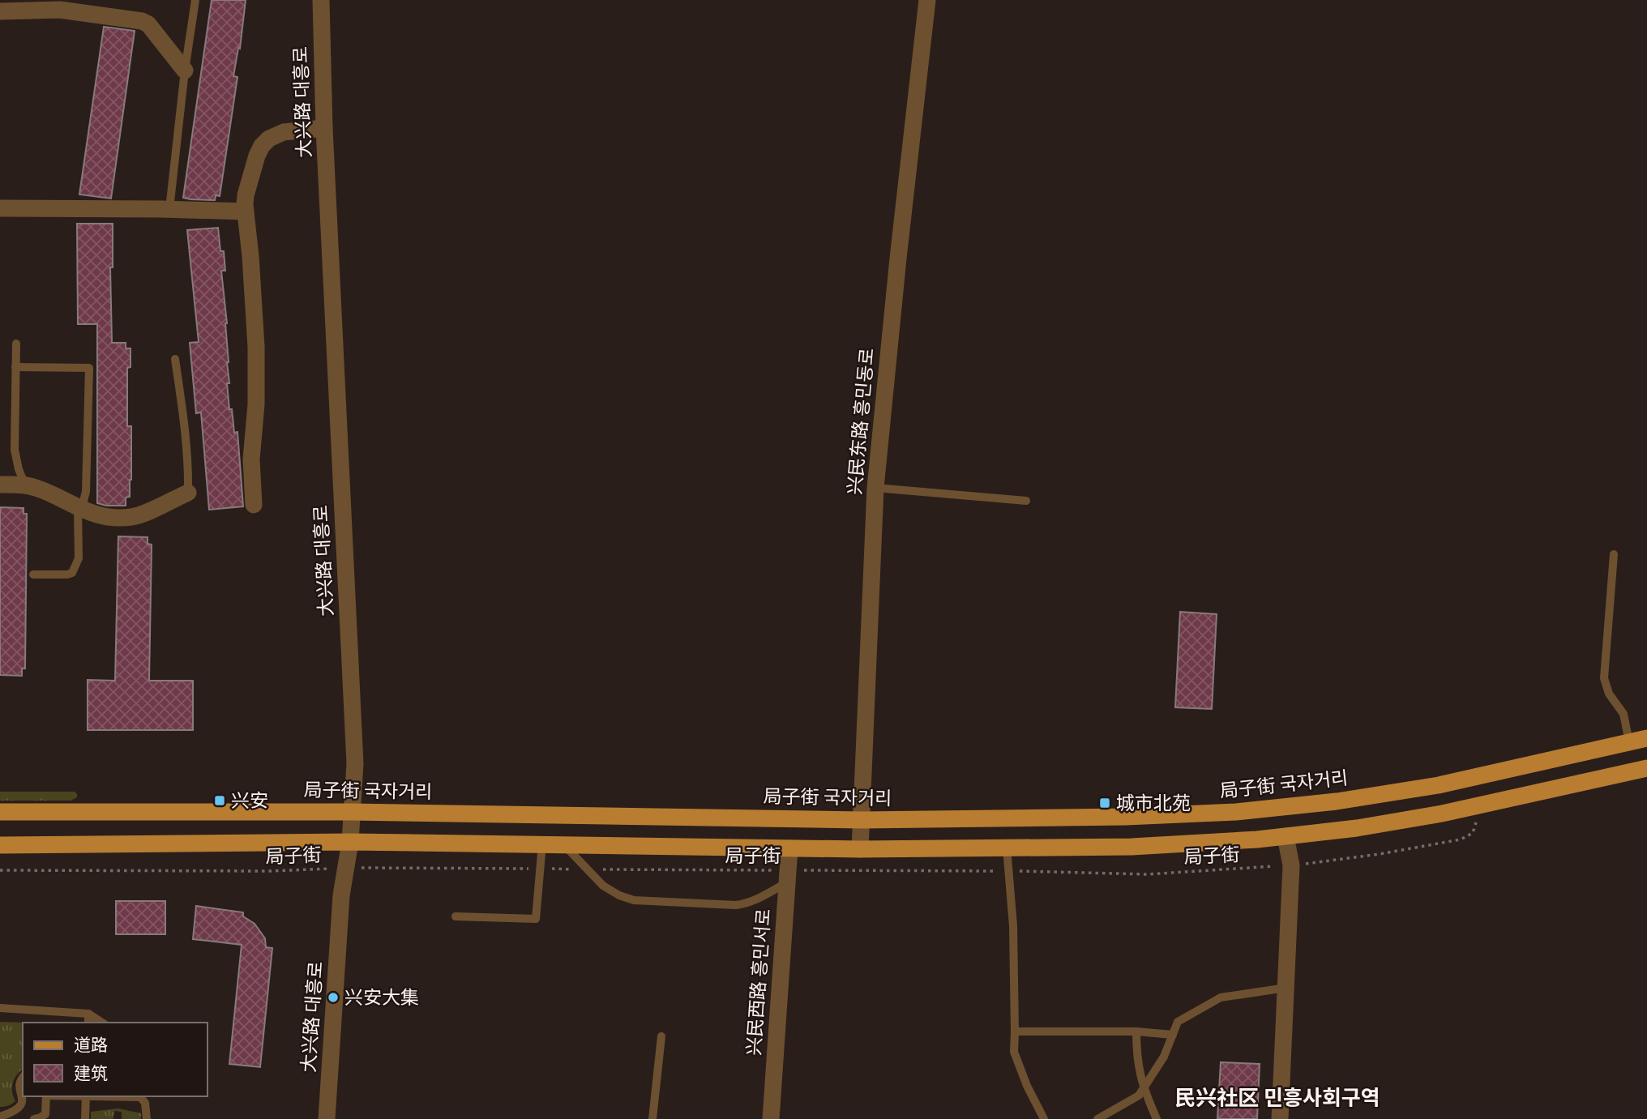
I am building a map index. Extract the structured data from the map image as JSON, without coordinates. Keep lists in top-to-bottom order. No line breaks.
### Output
{"streets":{"main road":["局子街 국자거리"],"street":["大兴路 대흥로","兴民东路 흥민동로","兴民西路 흥민서로"],"path":["局子街"]},"crossings":[["大兴路 대흥로","局子街 국자거리"],["大兴路 대흥로","局子街"],["兴民东路 흥민동로","局子街 국자거리"],["局子街","兴民西路 흥민서로"]],"districts":["民兴社区 민흥사회구역"],"places":{"transit":["兴安","城市北苑"],"other":["兴安大集"]},"legend":["道路","建筑"]}
